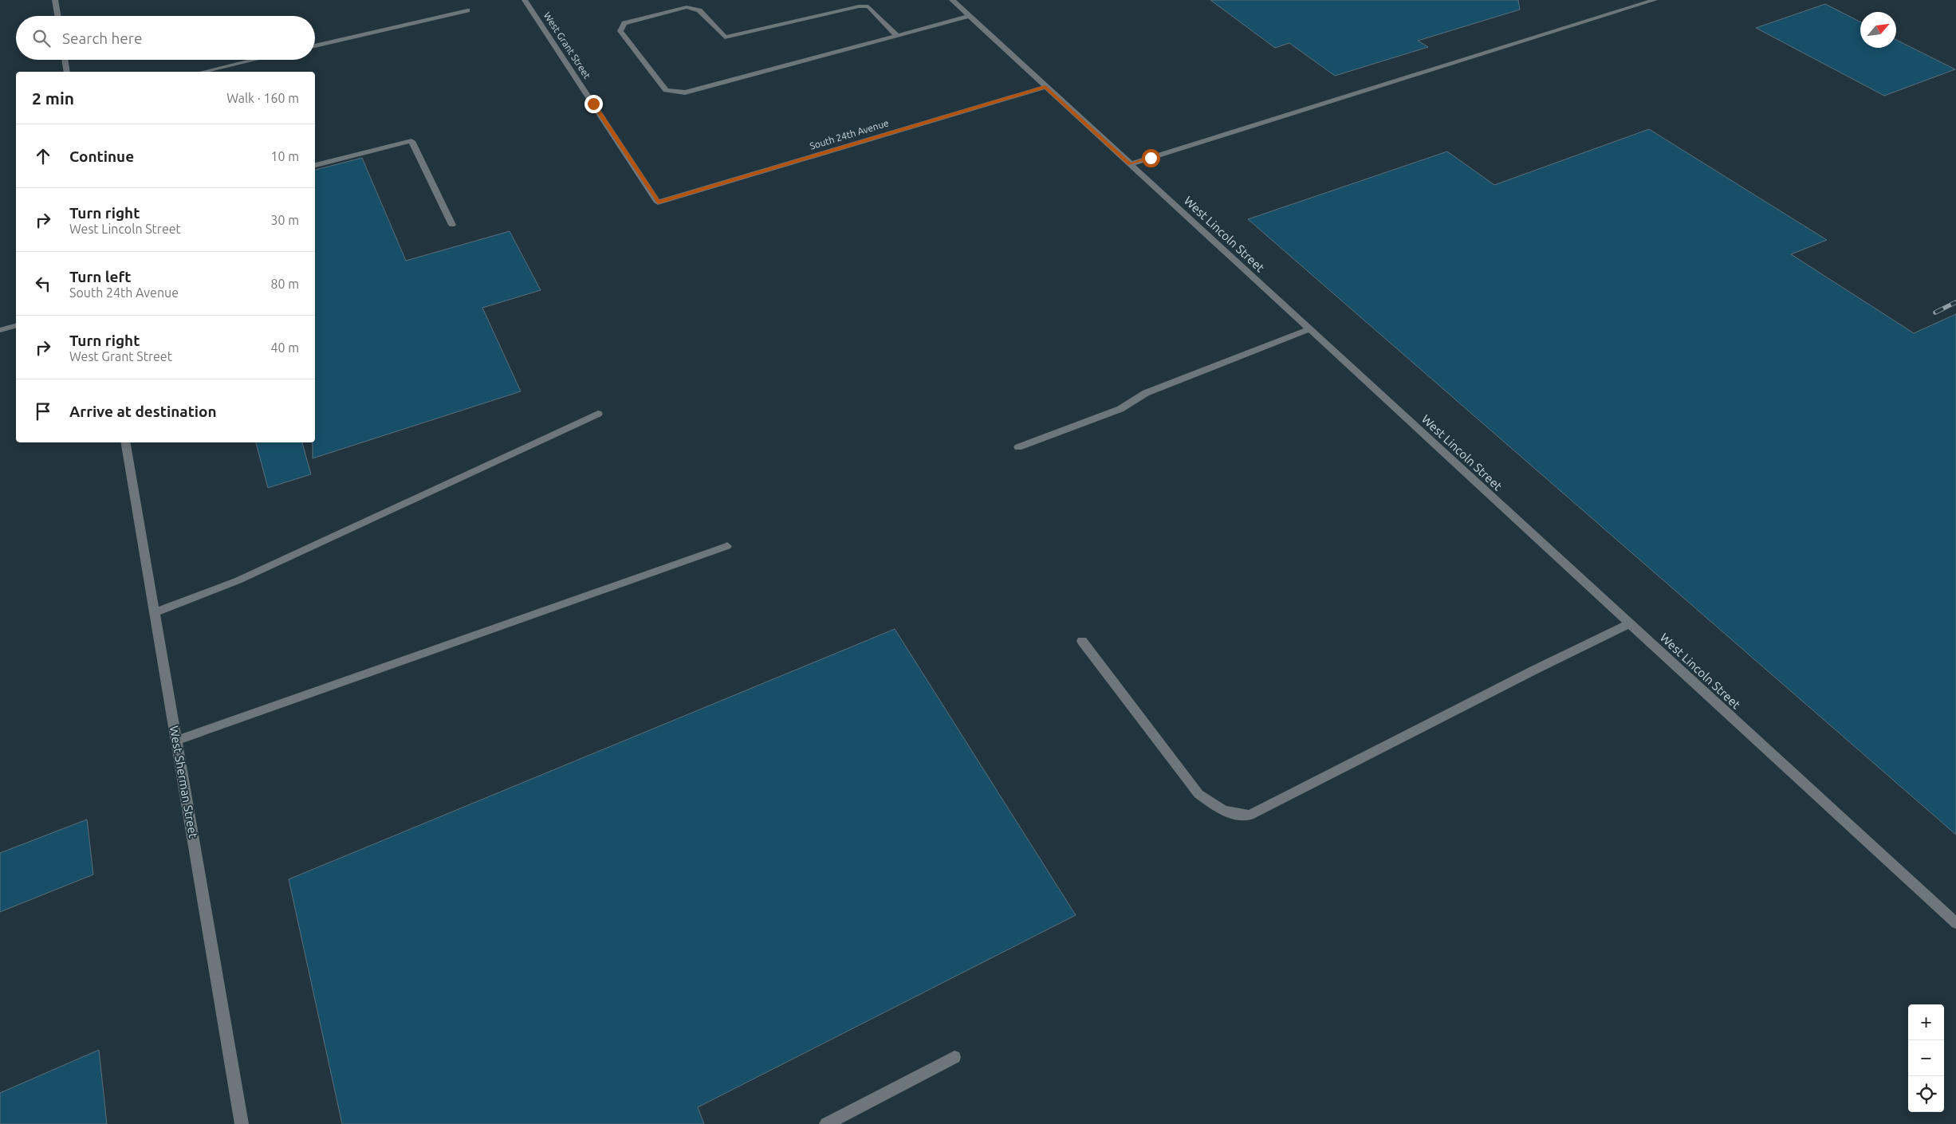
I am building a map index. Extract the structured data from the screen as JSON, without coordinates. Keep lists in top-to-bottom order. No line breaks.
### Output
{"streets":{"street":["West Grant Street","South 24th Avenue","West Lincoln Street","West Sherman Street"]},"crossings":[["West Grant Street","South 24th Avenue"],["South 24th Avenue","West Lincoln Street"]],"north":"top right","page":{"search":"Search here","heading":["2 min","Walk · 160 m"],"list":[["Continue","10 m"],["Turn right","West Lincoln Street","30 m"],["Turn left","South 24th Avenue","80 m"],["Turn right","West Grant Street","40 m"],"Arrive at destination"],"map_buttons":["+","−"]}}
